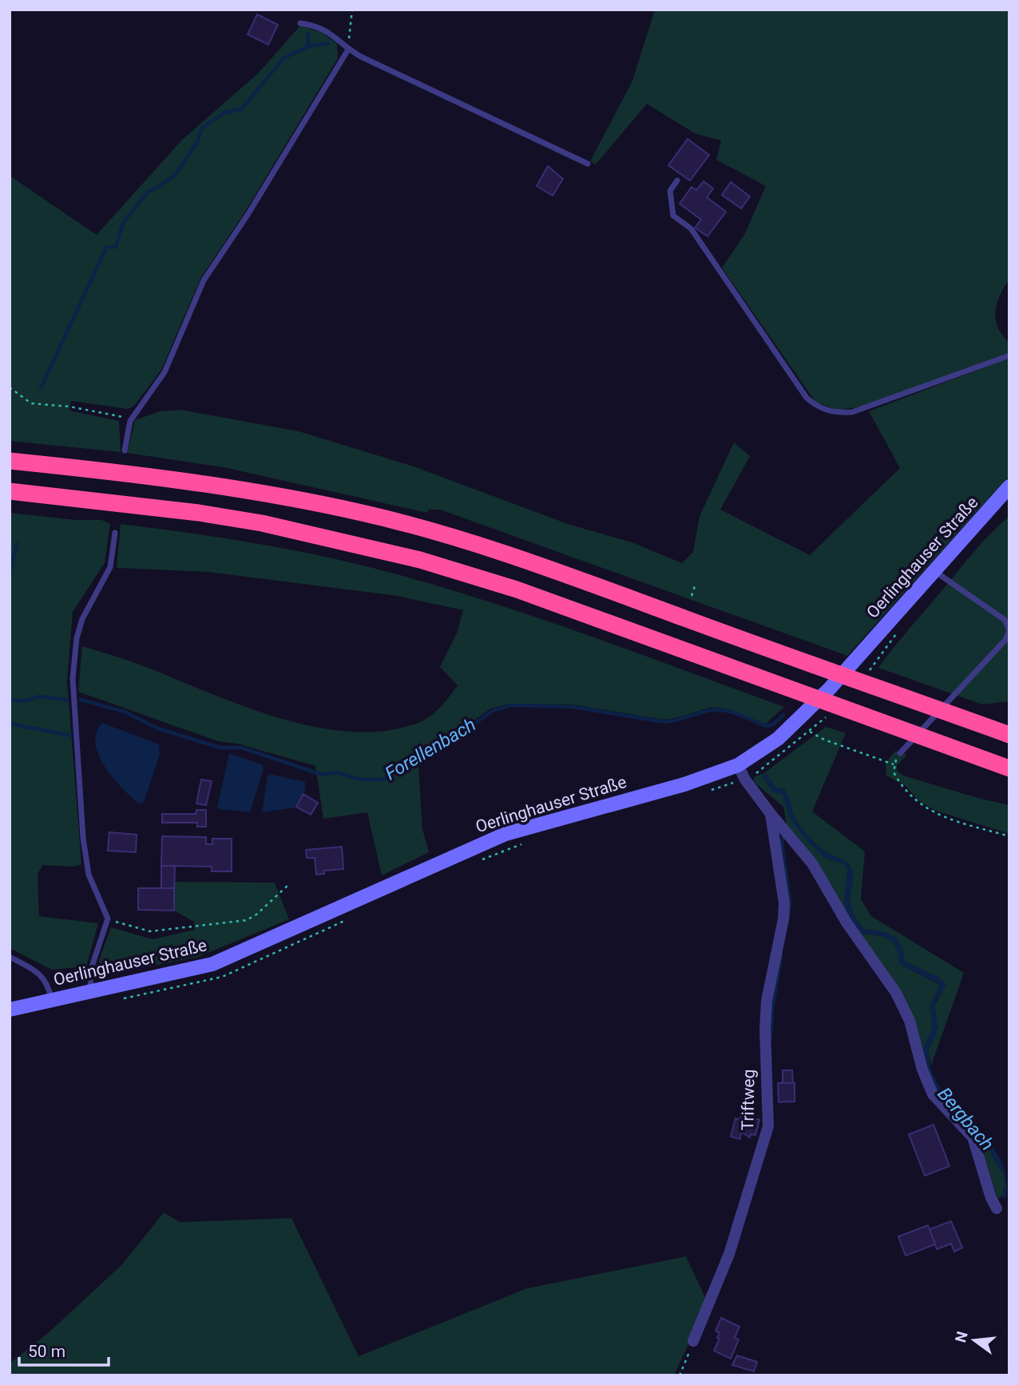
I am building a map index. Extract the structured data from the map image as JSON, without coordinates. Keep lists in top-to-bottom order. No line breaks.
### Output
{"streets":{"main road":["Oerlinghauser Straße"],"street":["Triftweg"]},"crossings":[["Oerlinghauser Straße","Triftweg"]],"water":["Forellenbach","Bergbach"],"scale_bar":"50 m","north":"left"}
